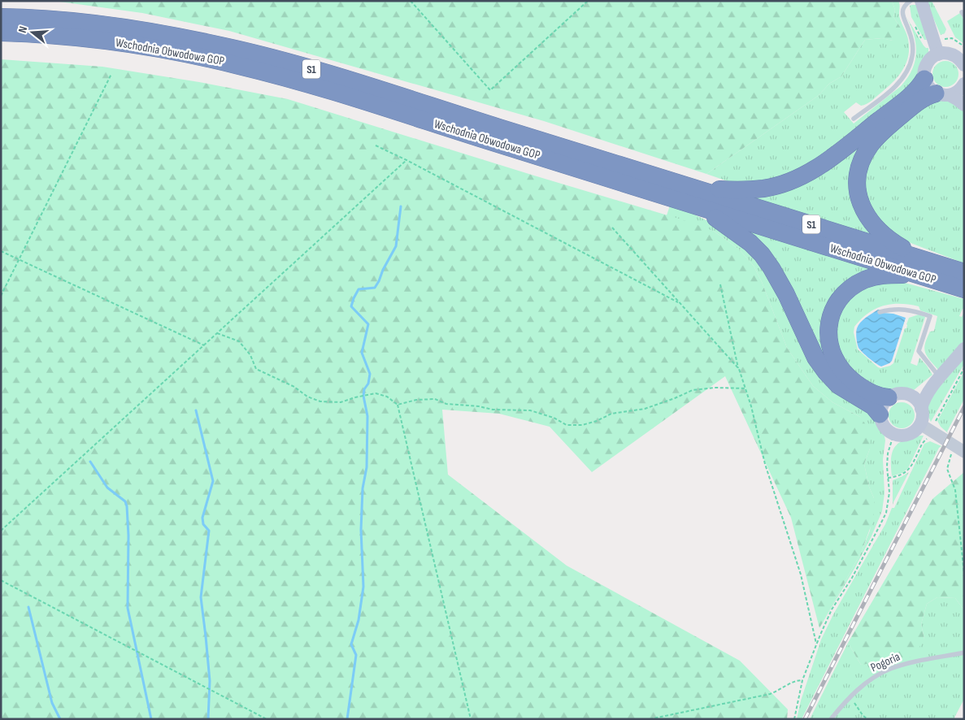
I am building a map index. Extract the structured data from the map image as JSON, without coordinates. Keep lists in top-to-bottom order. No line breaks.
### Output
{"streets":{"highway":["Wschodnia Obwodowa GOP","S1"],"lane":["Pogoria"]},"north":"left"}
